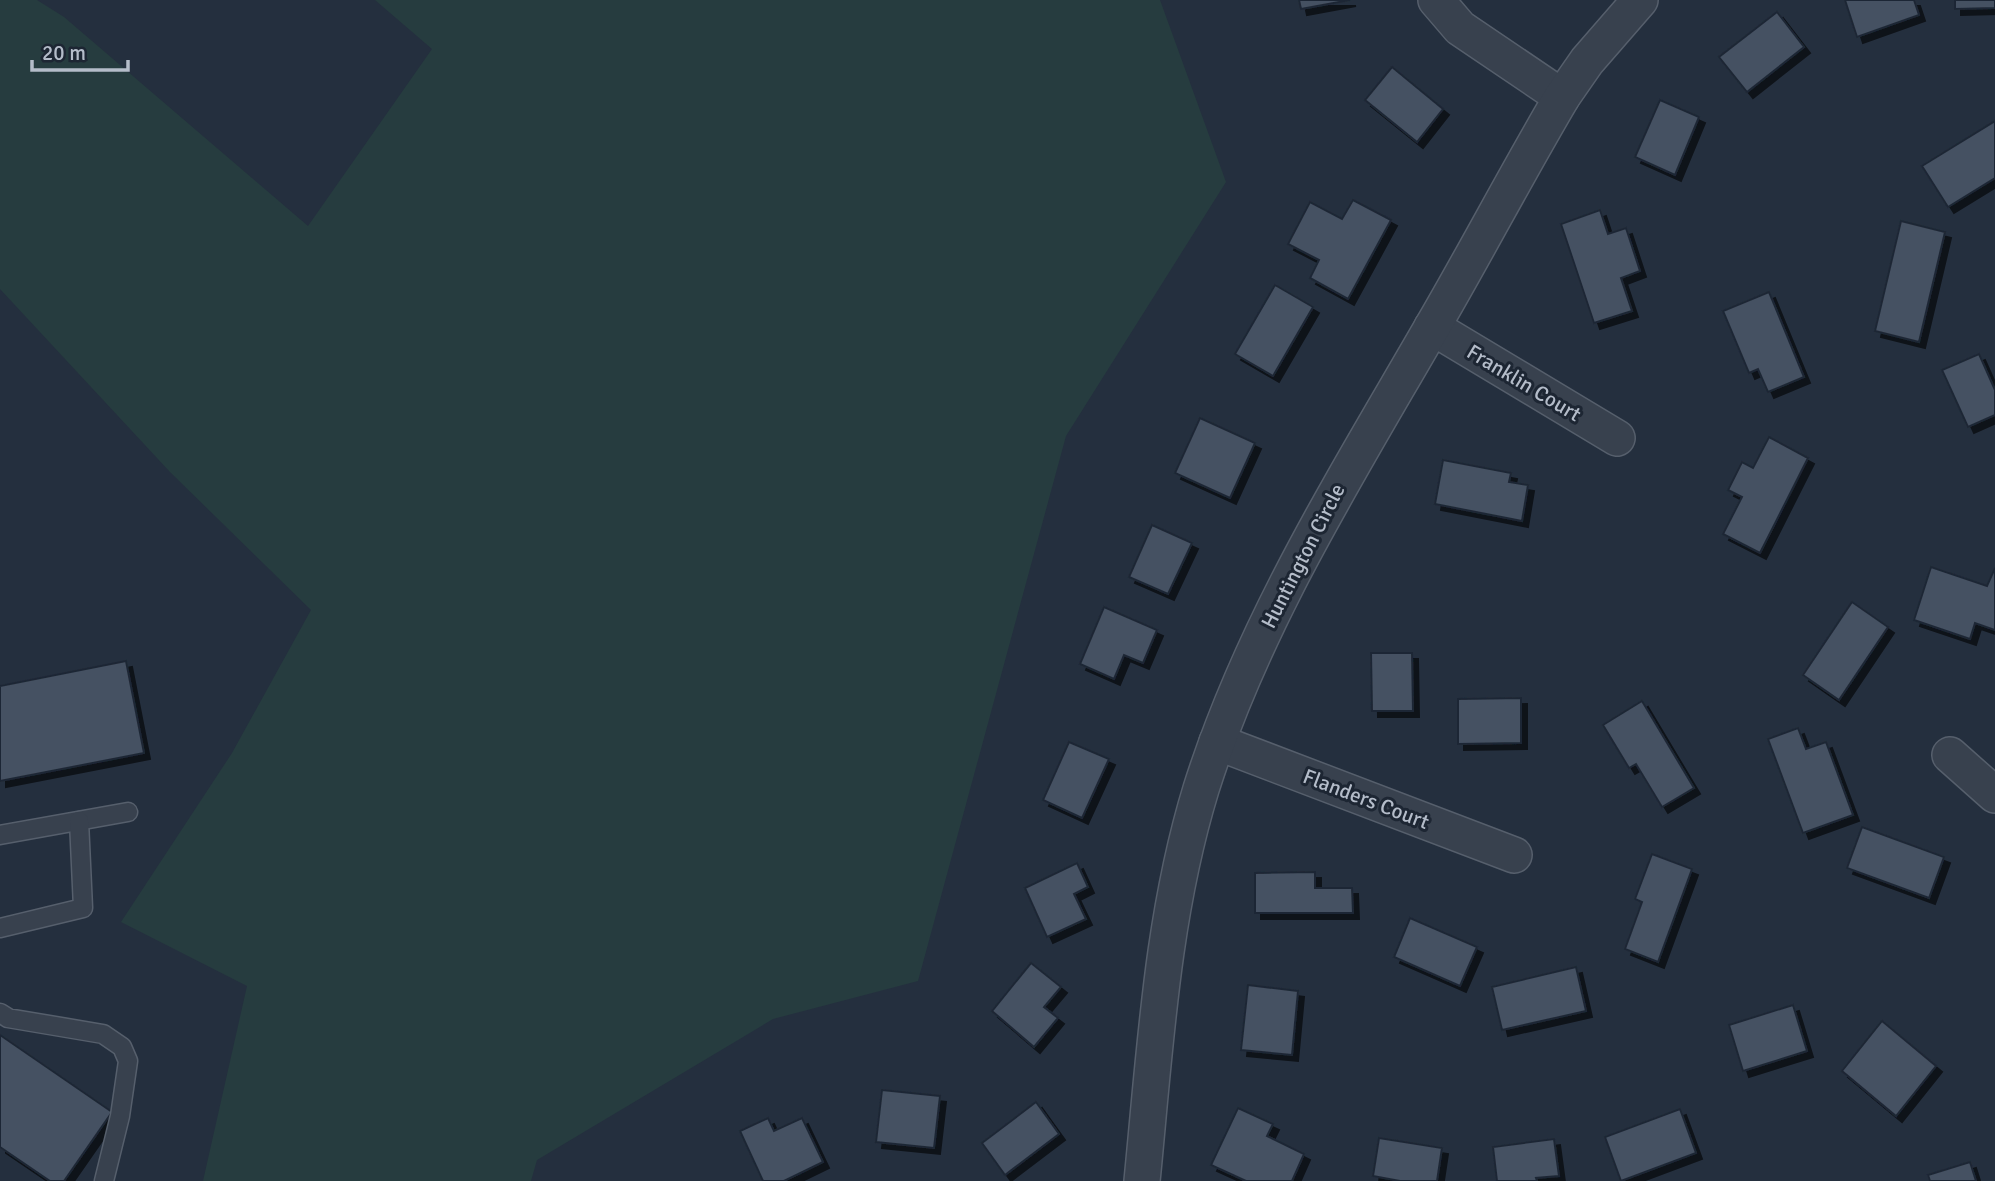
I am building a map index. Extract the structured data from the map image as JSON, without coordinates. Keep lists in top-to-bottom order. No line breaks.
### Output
{"streets":{"street":["Franklin Court","Huntington Circle","Flanders Court"]},"crossings":[["Franklin Court","Huntington Circle"],["Huntington Circle","Flanders Court"]],"scale_bar":"20 m"}
